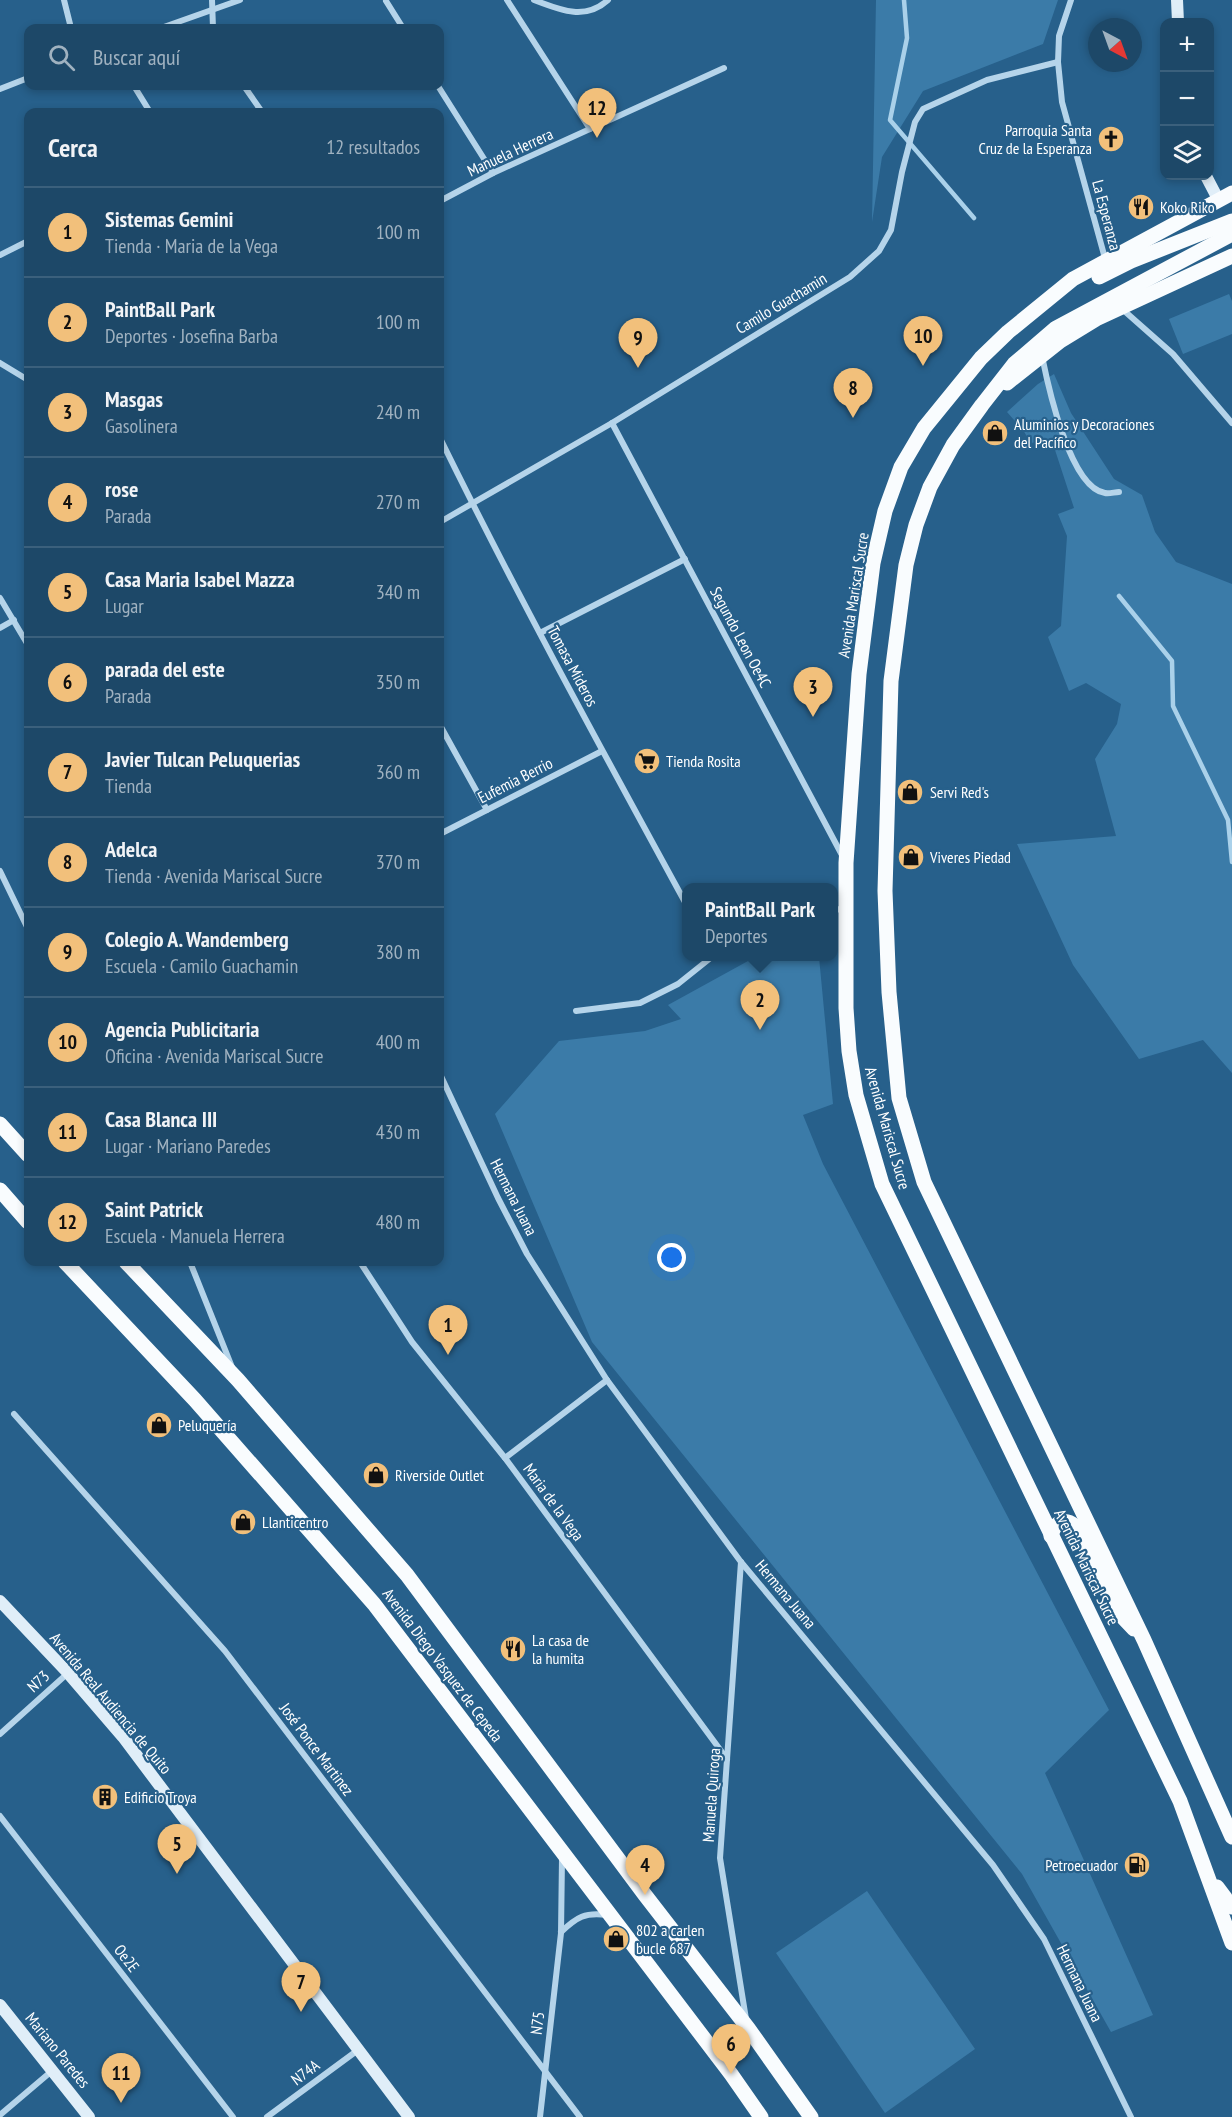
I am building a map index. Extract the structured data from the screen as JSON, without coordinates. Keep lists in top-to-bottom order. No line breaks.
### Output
{"streets":{"main road":["Avenida Mariscal Sucre","Avenida Diego Vasquez de Cepeda","Avenida Real Audiencia de Quito","Mariano Paredes"],"street":["Manuela Herrera","La Esperanza","Camilo Guachamin","Segundo Leon Oe4C","Tomasa Mideros","Eufemia Berrio","Hermana Juana","Maria de la Vega","N73","José Ponce Martinez","Manuela Quiroga","Oe2E","N75","N74A"]},"crossings":[["La Esperanza","Camilo Guachamin"],["La Esperanza","Avenida Mariscal Sucre"],["Camilo Guachamin","Segundo Leon Oe4C"],["Camilo Guachamin","Tomasa Mideros"],["Avenida Mariscal Sucre","Segundo Leon Oe4C"],["Tomasa Mideros","Eufemia Berrio"],["Hermana Juana","Manuela Quiroga"],["Maria de la Vega","Manuela Quiroga"],["Avenida Diego Vasquez de Cepeda","Manuela Quiroga"],["Avenida Diego Vasquez de Cepeda","N75"],["N73","Avenida Real Audiencia de Quito"],["Avenida Real Audiencia de Quito","N74A"],["José Ponce Martinez","N75"]],"places":{"church":["Parroquia Santa Cruz de la Esperanza"],"restaurant":["Koko Riko","La casa de la humita"],"shop":["Aluminios y Decoraciones del Pacífico","Servi Red's","Viveres Piedad","Peluquería","Riverside Outlet","Llanticentro","802 a carlen bucle 687"],"supermarket":["Tienda Rosita"],"building":["Edificio Troya"],"fuel station":["Petroecuador"]},"north":"bottom right","page":{"map_buttons":["+","−"],"search":"Buscar aquí","pins":["12","10","9","8","3","2","1","5","4","7","6","11"],"heading":["Cerca","12 resultados"],"list":[{"mark":"1","name":"Sistemas Gemini","note":"Tienda · Maria de la Vega","value":"100 m"},{"mark":"2","name":"PaintBall Park","note":"Deportes · Josefina Barba","value":"100 m"},{"mark":"3","name":"Masgas","note":"Gasolinera","value":"240 m"},{"mark":"4","name":"rose","note":"Parada","value":"270 m"},{"mark":"5","name":"Casa Maria Isabel Mazza","note":"Lugar","value":"340 m"},{"mark":"6","name":"parada del este","note":"Parada","value":"350 m"},{"mark":"7","name":"Javier Tulcan Peluquerias","note":"Tienda","value":"360 m"},{"mark":"8","name":"Adelca","note":"Tienda · Avenida Mariscal Sucre","value":"370 m"},{"mark":"9","name":"Colegio A. Wandemberg","note":"Escuela · Camilo Guachamin","value":"380 m"},{"mark":"10","name":"Agencia Publicitaria","note":"Oficina · Avenida Mariscal Sucre","value":"400 m"},{"mark":"11","name":"Casa Blanca III","note":"Lugar · Mariano Paredes","value":"430 m"},{"mark":"12","name":"Saint Patrick","note":"Escuela · Manuela Herrera","value":"480 m"}],"popup":["PaintBall Park","Deportes"]}}
